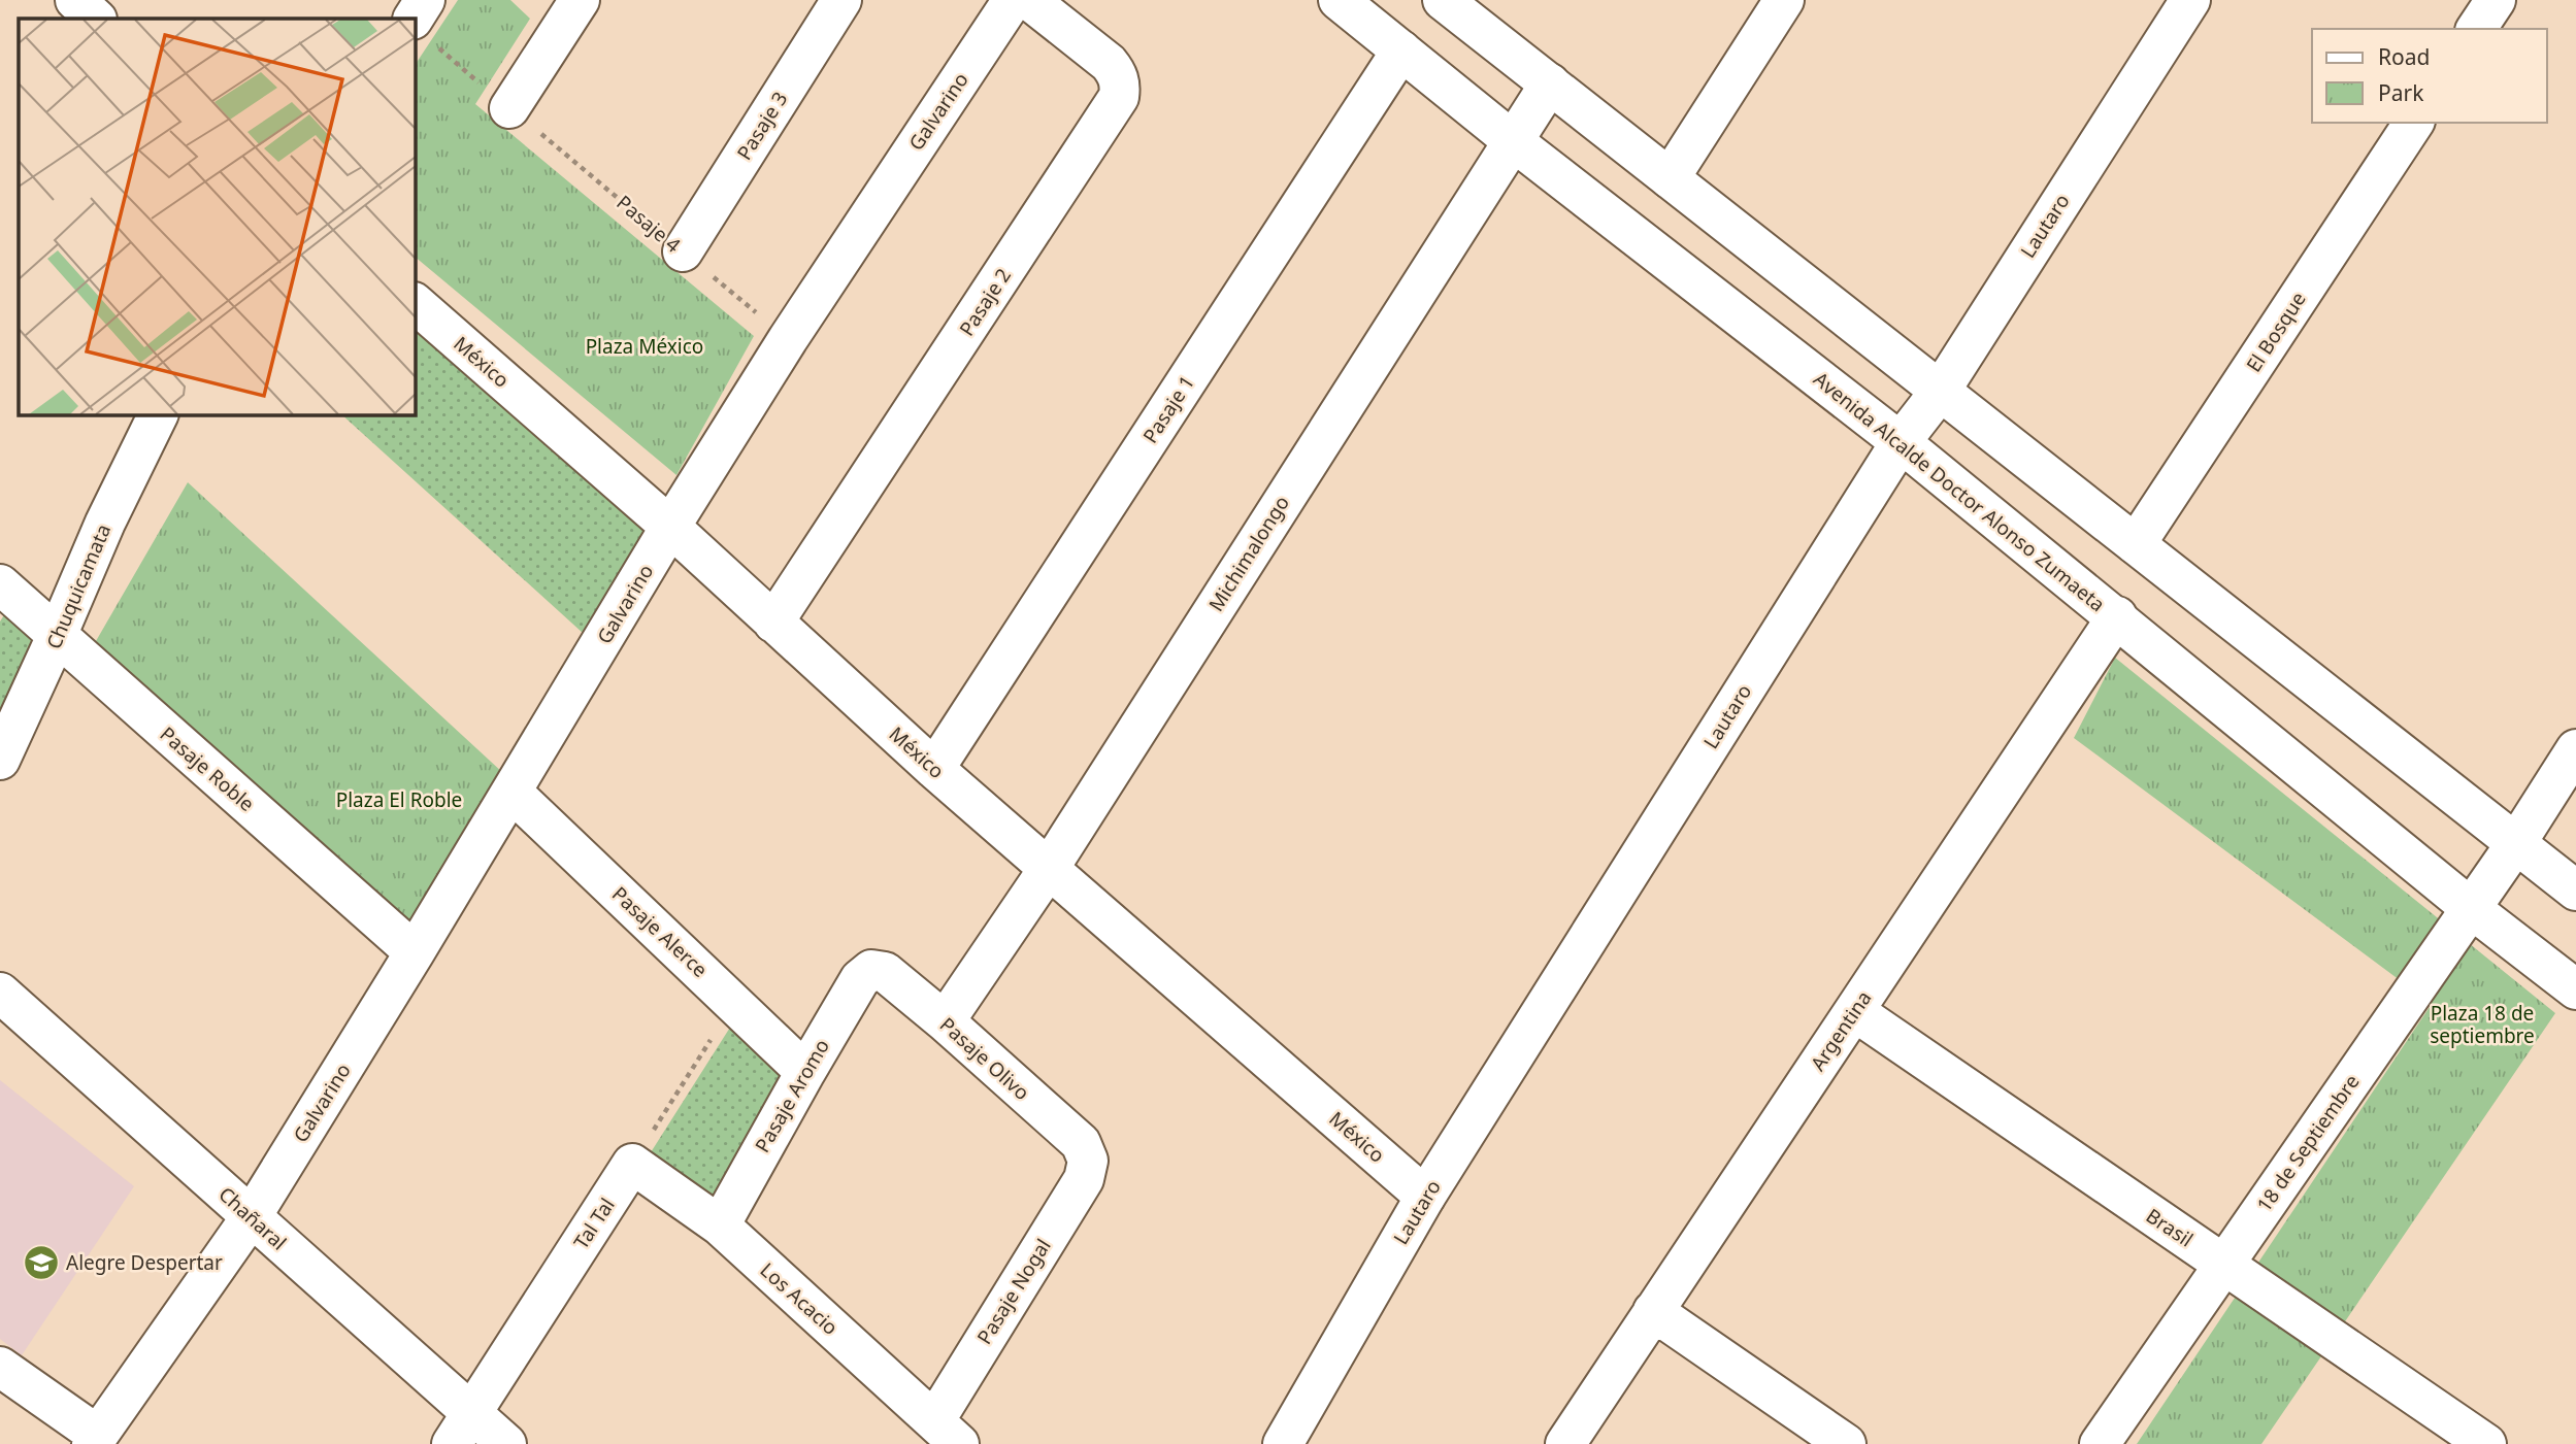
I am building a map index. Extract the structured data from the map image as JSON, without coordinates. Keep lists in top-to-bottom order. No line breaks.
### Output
{"streets":{"street":["Galvarino","Pasaje 3","Lautaro","Pasaje 2","El Bosque","México","Pasaje 1","Avenida Alcalde Doctor Alonso Zumaeta","Michimalongo","Chuquicamata","Pasaje Roble","Pasaje Alerce","Argentina","Pasaje Olivo","Pasaje Aromo","18 de Septiembre","Chañaral","Tal Tal","Brasil","Pasaje Nogal","Los Acacio"],"path":["Pasaje 4"]},"crossings":[["Galvarino","Pasaje 4"],["Galvarino","México"],["Galvarino","Pasaje Roble"],["Galvarino","Pasaje Alerce"],["Galvarino","Chañaral"],["Pasaje 3","Pasaje 4"],["Lautaro","México"],["Lautaro","Avenida Alcalde Doctor Alonso Zumaeta"],["Pasaje 2","México"],["México","Pasaje 1"],["México","Michimalongo"],["Pasaje 1","Avenida Alcalde Doctor Alonso Zumaeta"],["Avenida Alcalde Doctor Alonso Zumaeta","Michimalongo"],["Avenida Alcalde Doctor Alonso Zumaeta","Argentina"],["Avenida Alcalde Doctor Alonso Zumaeta","18 de Septiembre"],["Michimalongo","Pasaje Olivo"],["Chuquicamata","Pasaje Roble"],["Pasaje Alerce","Pasaje Aromo"],["Argentina","Brasil"],["Pasaje Olivo","Pasaje Aromo"],["Pasaje Olivo","Pasaje Nogal"],["Pasaje Aromo","Los Acacio"],["18 de Septiembre","Brasil"],["Chañaral","Tal Tal"],["Tal Tal","Los Acacio"],["Pasaje Nogal","Los Acacio"]],"parks":["Plaza México","Plaza El Roble","Plaza 18 de septiembre"],"places":{"school or university":["Alegre Despertar"]},"legend":["Road","Park"]}
